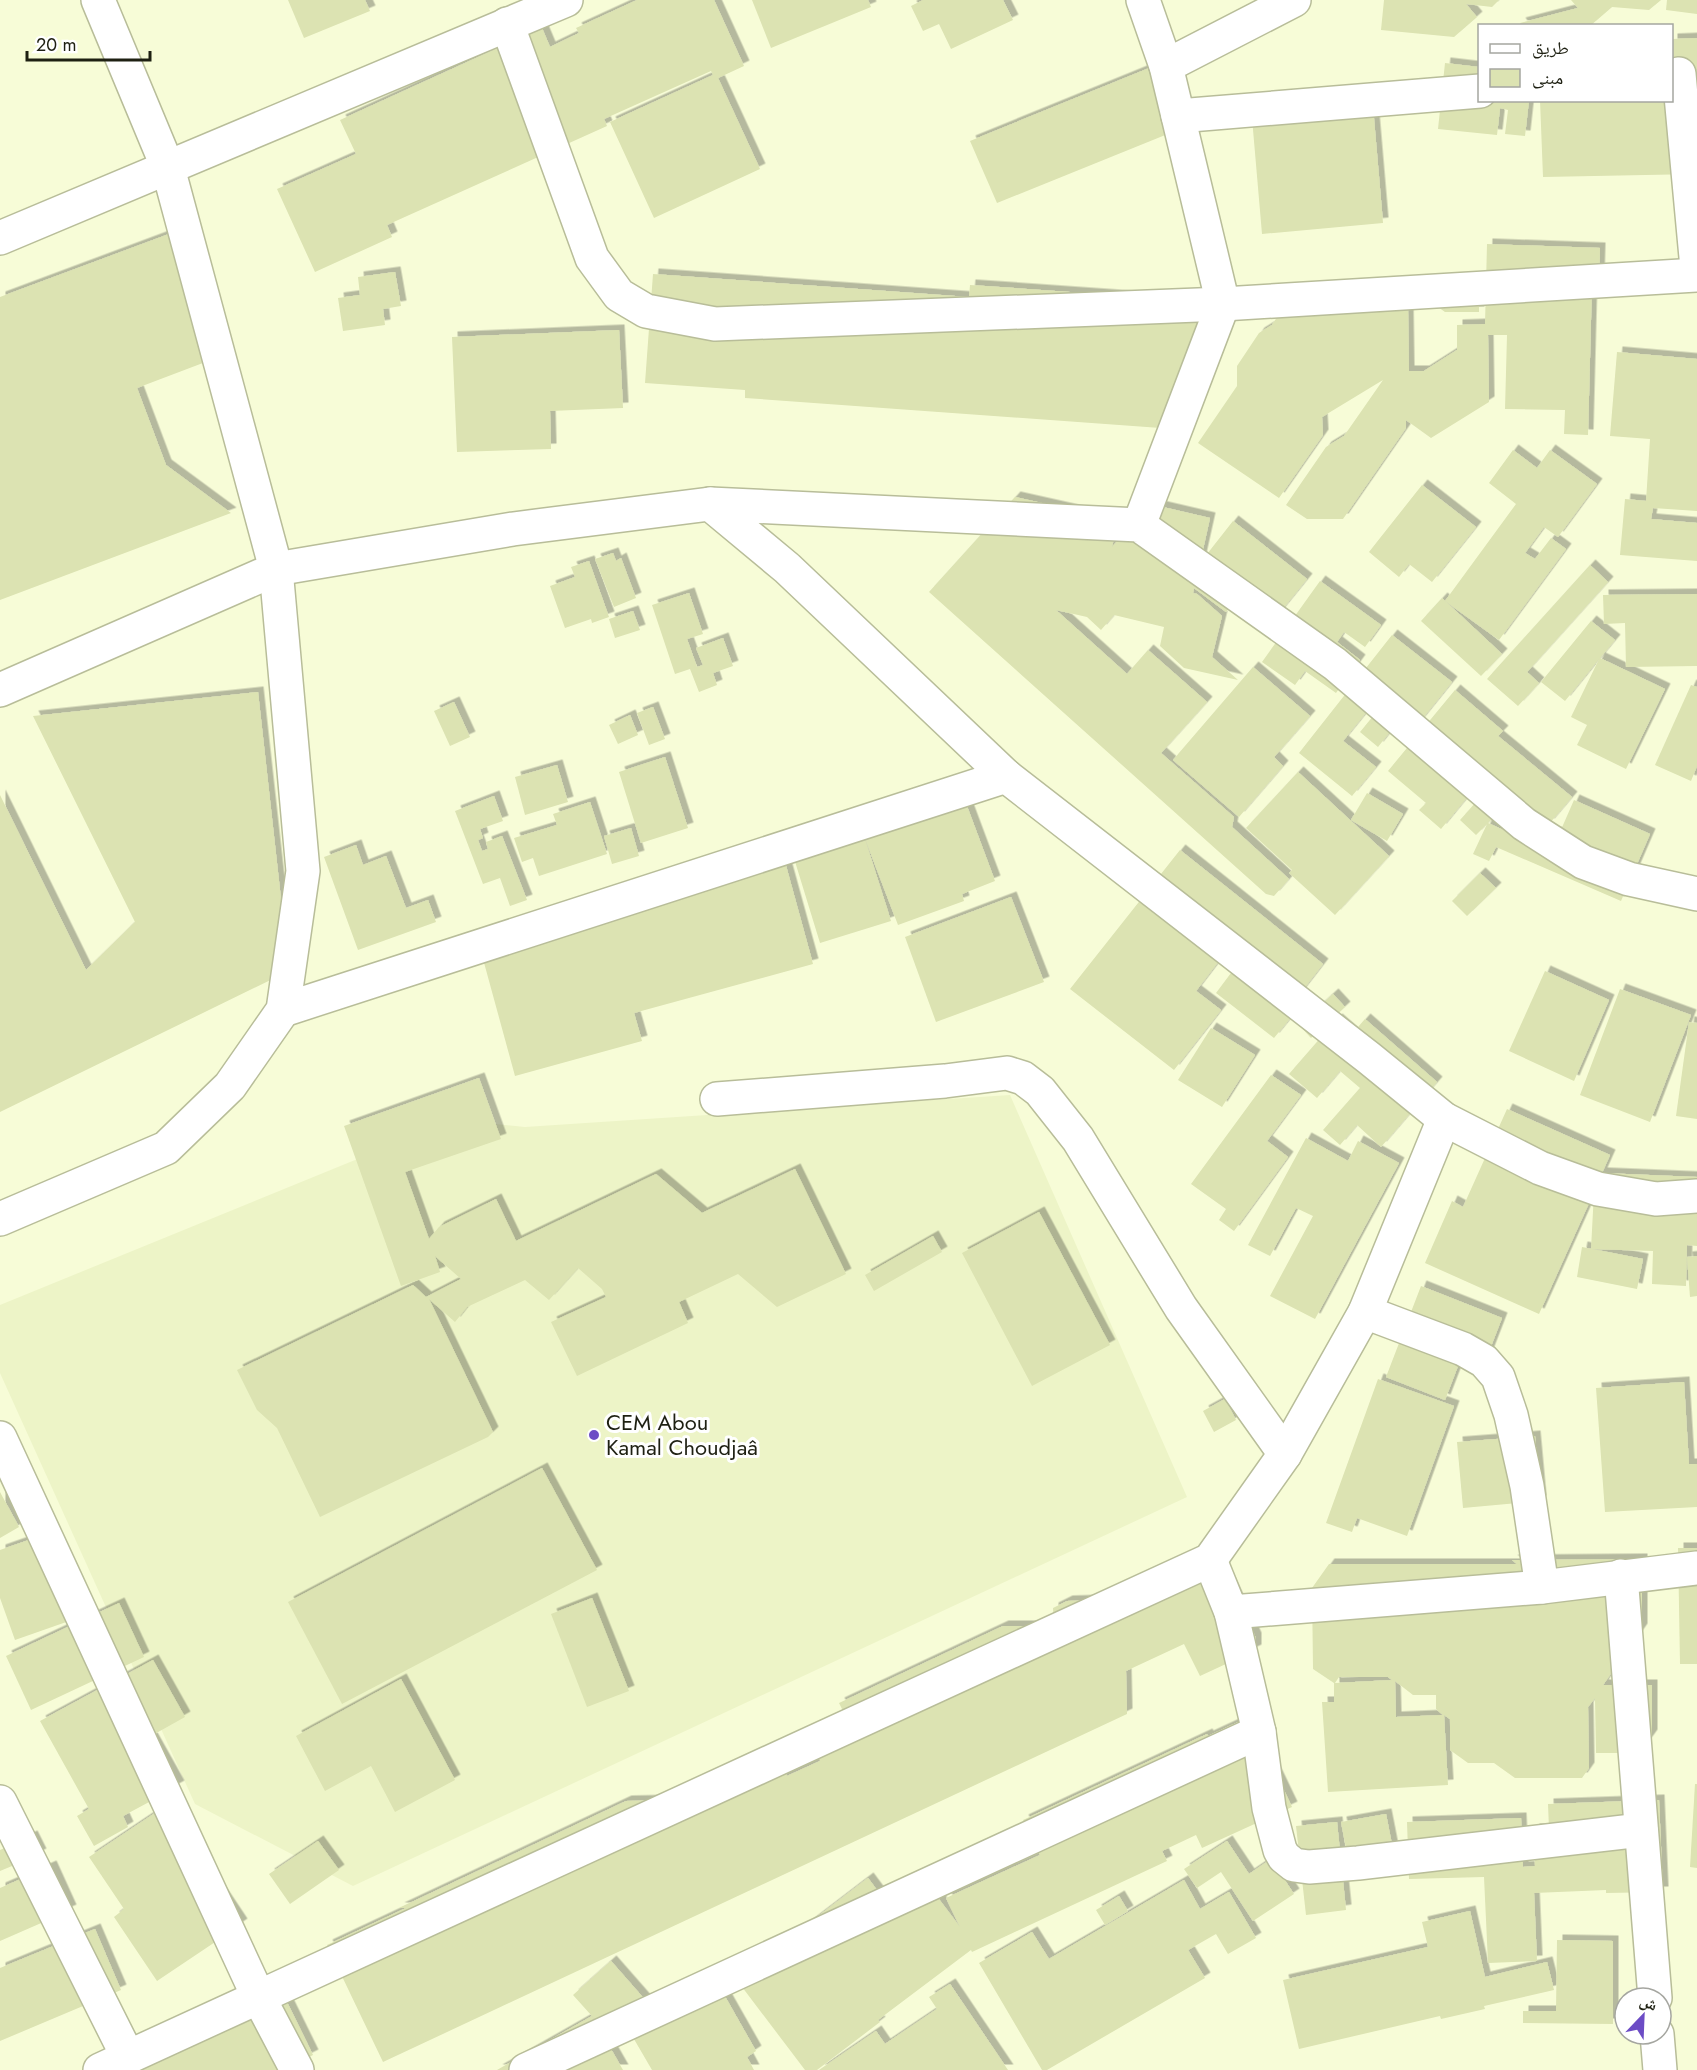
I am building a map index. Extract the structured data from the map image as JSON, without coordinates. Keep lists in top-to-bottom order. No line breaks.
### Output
{"places":["CEM Abou Kamal Choudjaâ"],"legend":["طريق","مبنى"],"scale_bar":"20 m","north":"top right"}
